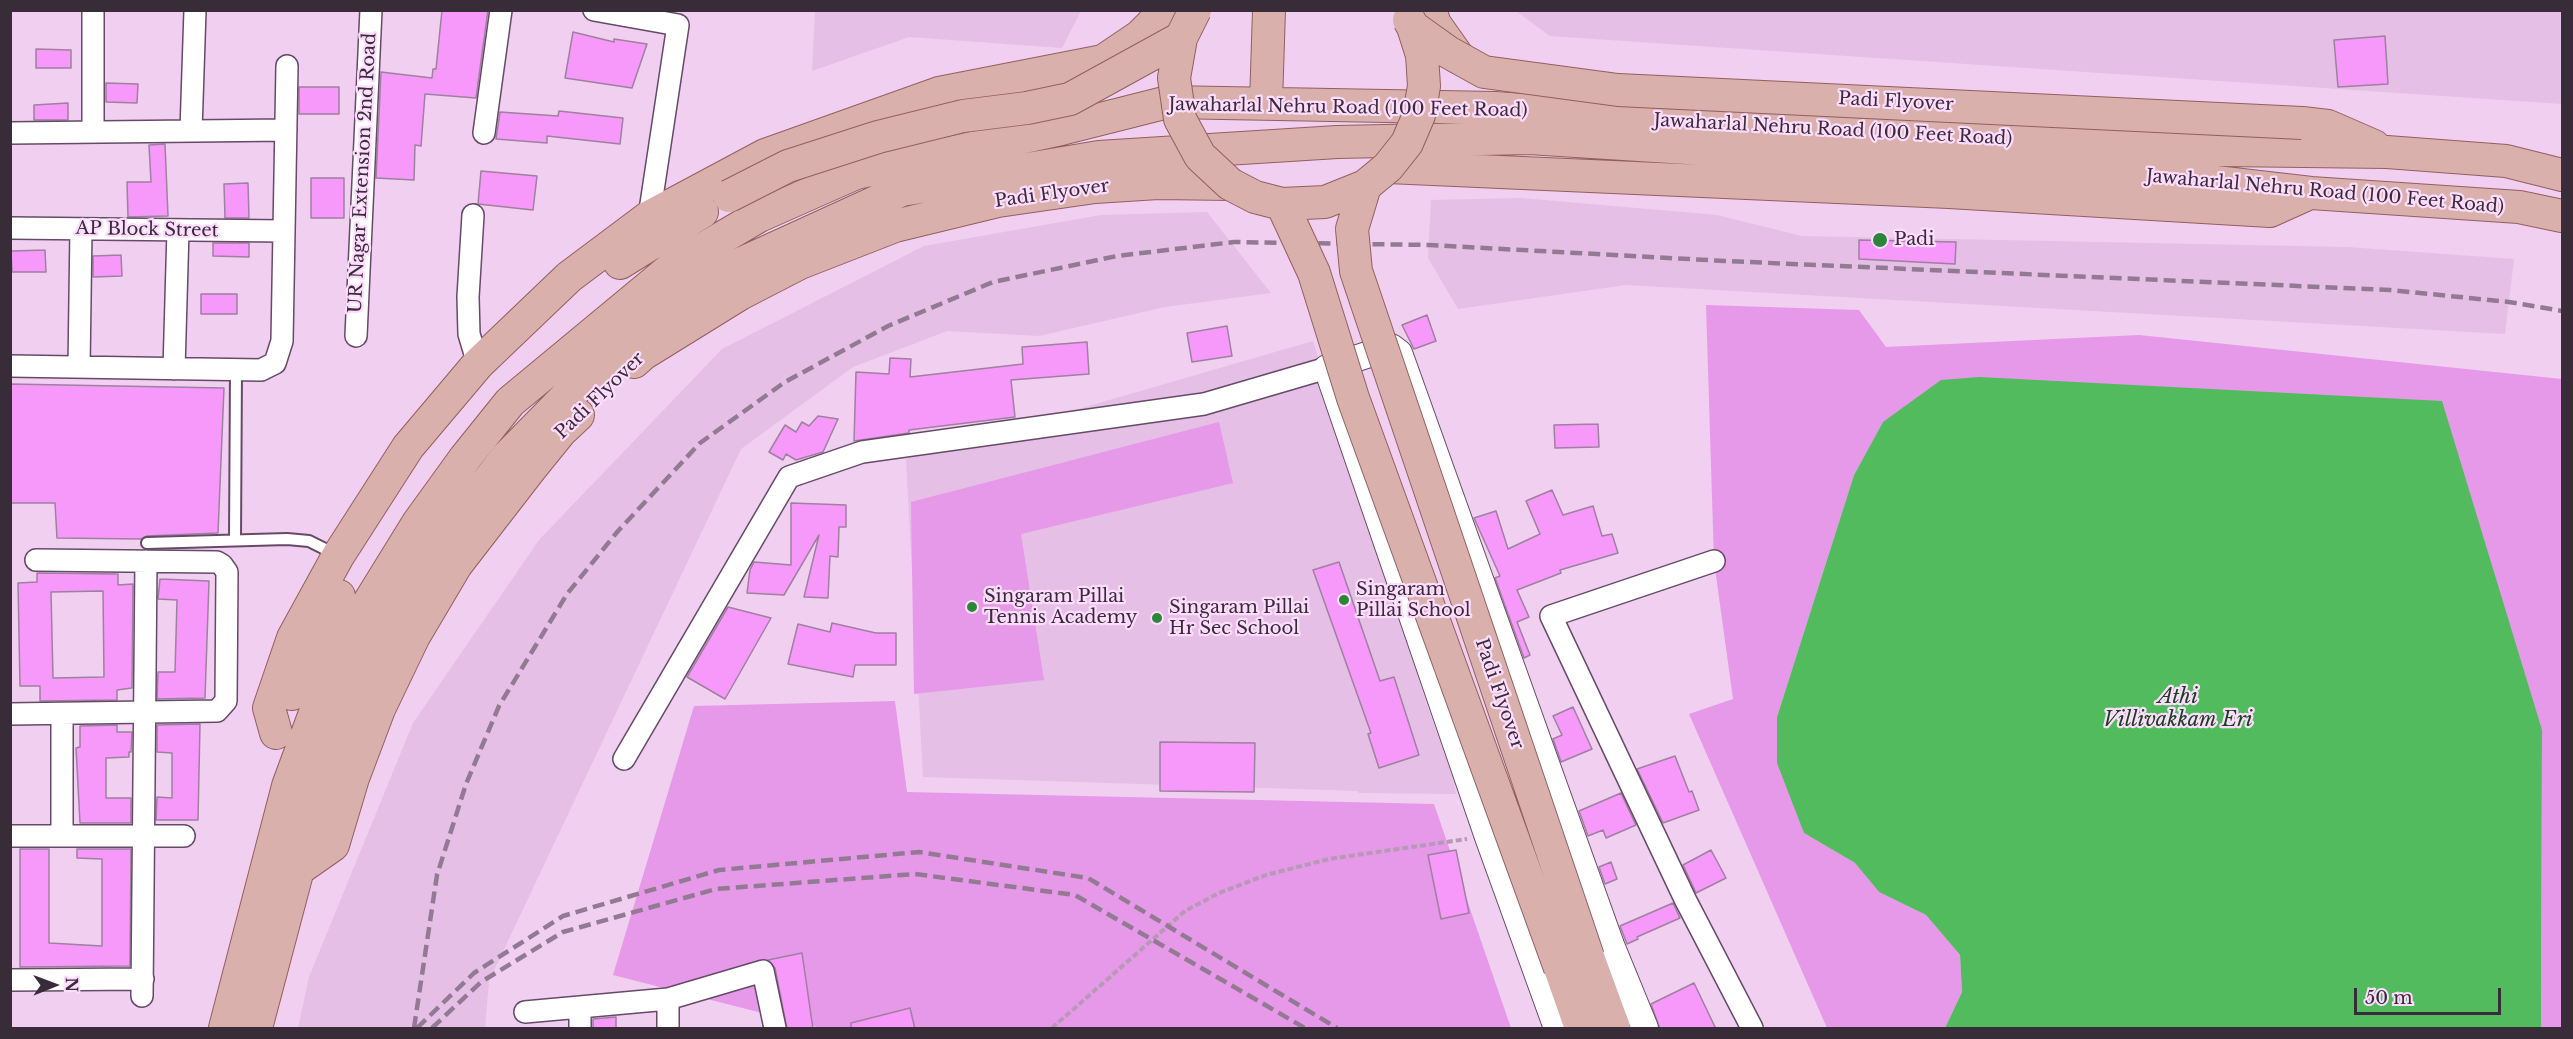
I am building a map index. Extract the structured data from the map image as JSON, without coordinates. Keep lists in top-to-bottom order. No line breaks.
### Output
{"streets":{"main road":["Padi Flyover","Jawaharlal Nehru Road (100 Feet Road)"],"street":["UR Nagar Extension 2nd Road","AP Block Street"]},"crossings":[["Padi Flyover","Jawaharlal Nehru Road (100 Feet Road)"]],"water":["Athi Villivakkam Eri"],"places":["Padi","Singaram Pillai School","Singaram Pillai Tennis Academy","Singaram Pillai Hr Sec School"],"scale_bar":"50 m","north":"right"}
